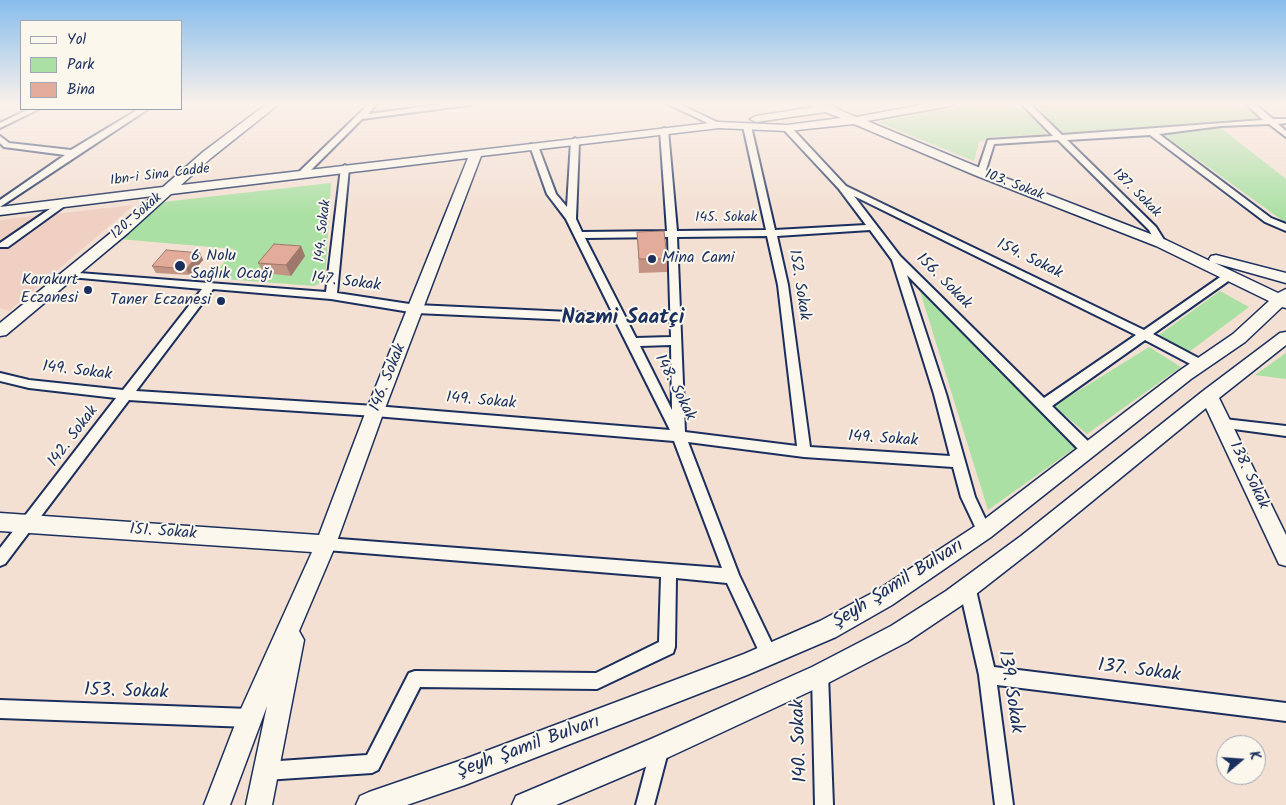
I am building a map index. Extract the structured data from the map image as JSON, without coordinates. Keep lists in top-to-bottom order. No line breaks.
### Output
{"streets":{"street":["Ibn-i Sina Cadde","103. Sokak","187. Sokak","120. Sokak","145. Sokak","144. Sokak","154. Sokak","156. Sokak","147. Sokak","152. Sokak","149. Sokak","146. Sokak","148. Sokak","142. Sokak","138. Sokak","151. Sokak","Şeyh Şamil Bulvarı","137. Sokak","139. Sokak","153. Sokak","140. Sokak"]},"crossings":[["Ibn-i Sina Cadde","120. Sokak"],["Ibn-i Sina Cadde","144. Sokak"],["Ibn-i Sina Cadde","146. Sokak"],["Ibn-i Sina Cadde","148. Sokak"],["103. Sokak","187. Sokak"],["103. Sokak","Şeyh Şamil Bulvarı"],["120. Sokak","147. Sokak"],["145. Sokak","156. Sokak"],["145. Sokak","152. Sokak"],["145. Sokak","148. Sokak"],["144. Sokak","147. Sokak"],["154. Sokak","156. Sokak"],["154. Sokak","Şeyh Şamil Bulvarı"],["156. Sokak","Şeyh Şamil Bulvarı"],["147. Sokak","146. Sokak"],["147. Sokak","148. Sokak"],["147. Sokak","142. Sokak"],["152. Sokak","149. Sokak"],["149. Sokak","146. Sokak"],["149. Sokak","148. Sokak"],["149. Sokak","142. Sokak"],["146. Sokak","151. Sokak"],["146. Sokak","153. Sokak"],["148. Sokak","Şeyh Şamil Bulvarı"],["142. Sokak","151. Sokak"],["137. Sokak","139. Sokak"]],"districts":["Nazmi Saatçi"],"places":["Mina Cami","6 Nolu Sağlık Ocağı","Karakurt Eczanesi","Taner Eczanesi"],"legend":["Yol","Park","Bina"],"north":"right"}
